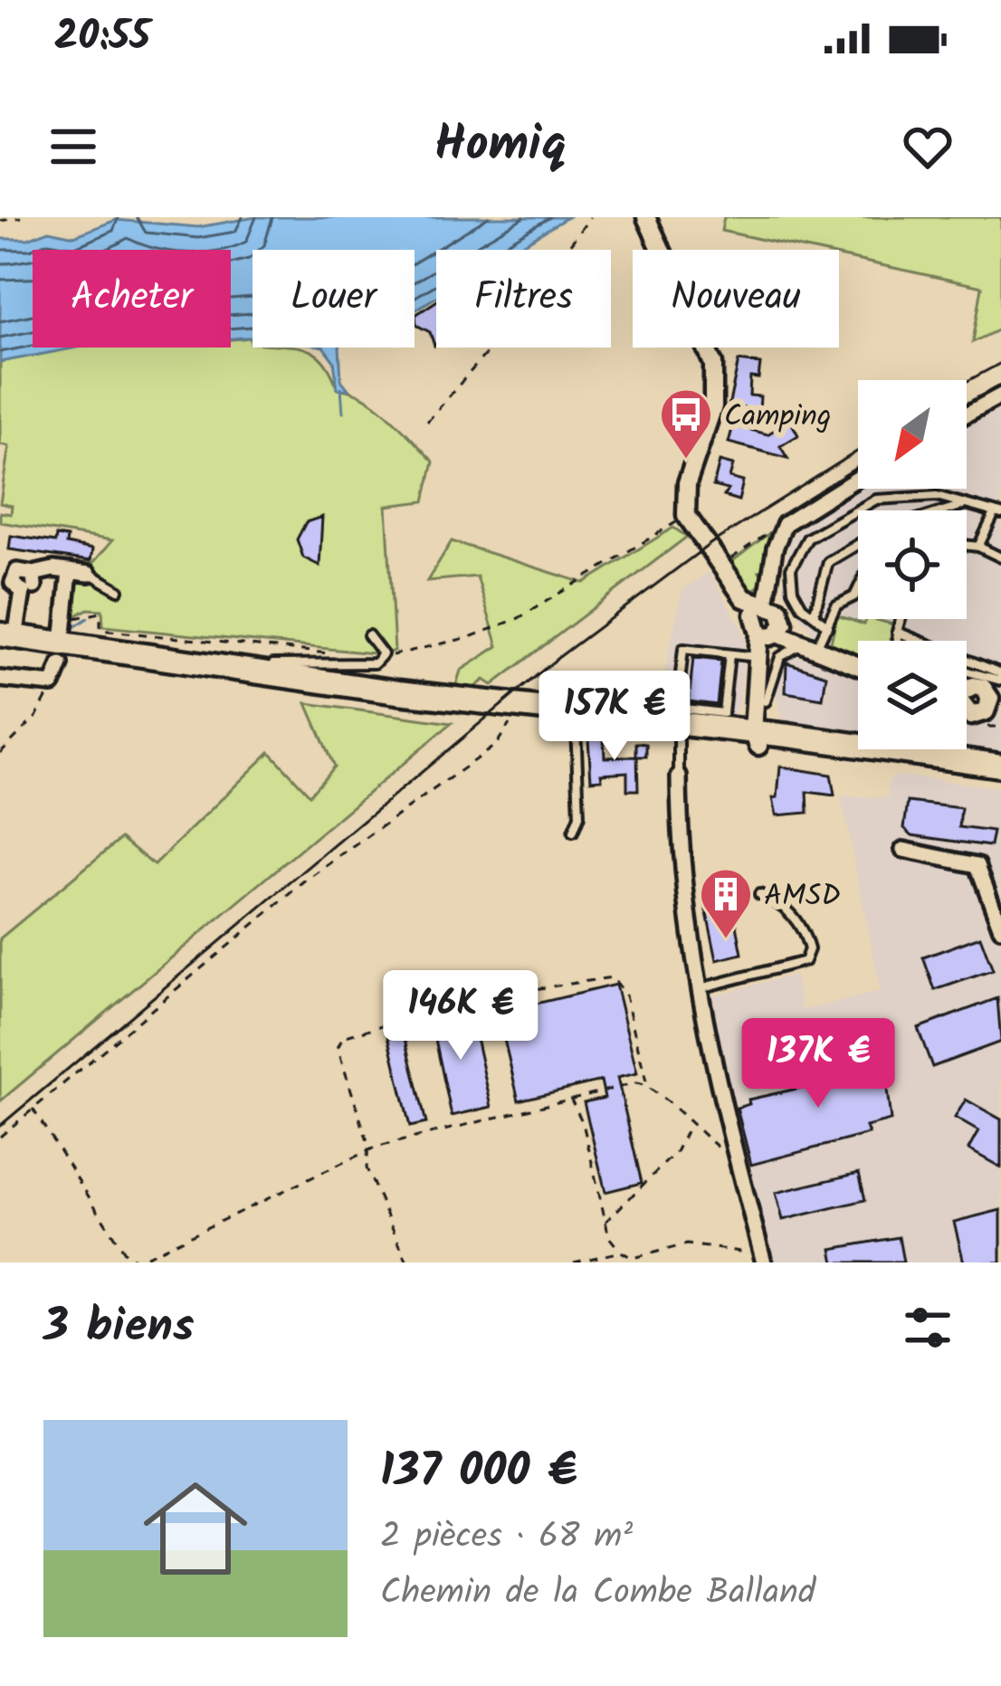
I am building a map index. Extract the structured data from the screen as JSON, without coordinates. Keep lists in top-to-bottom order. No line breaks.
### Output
{"places":{"bus stop":["Camping"],"building":["AMSD"]},"north":"bottom left","page":{"status":"20:55","header":"Homiq","chip":["Acheter","Louer","Filtres","Nouveau"],"price":["157K €","146K €","137K €"],"heading":"3 biens","list":[{"name":"137 000 €","note":"2 pièces · 68 m² · Chemin de la Combe Balland"}]}}
